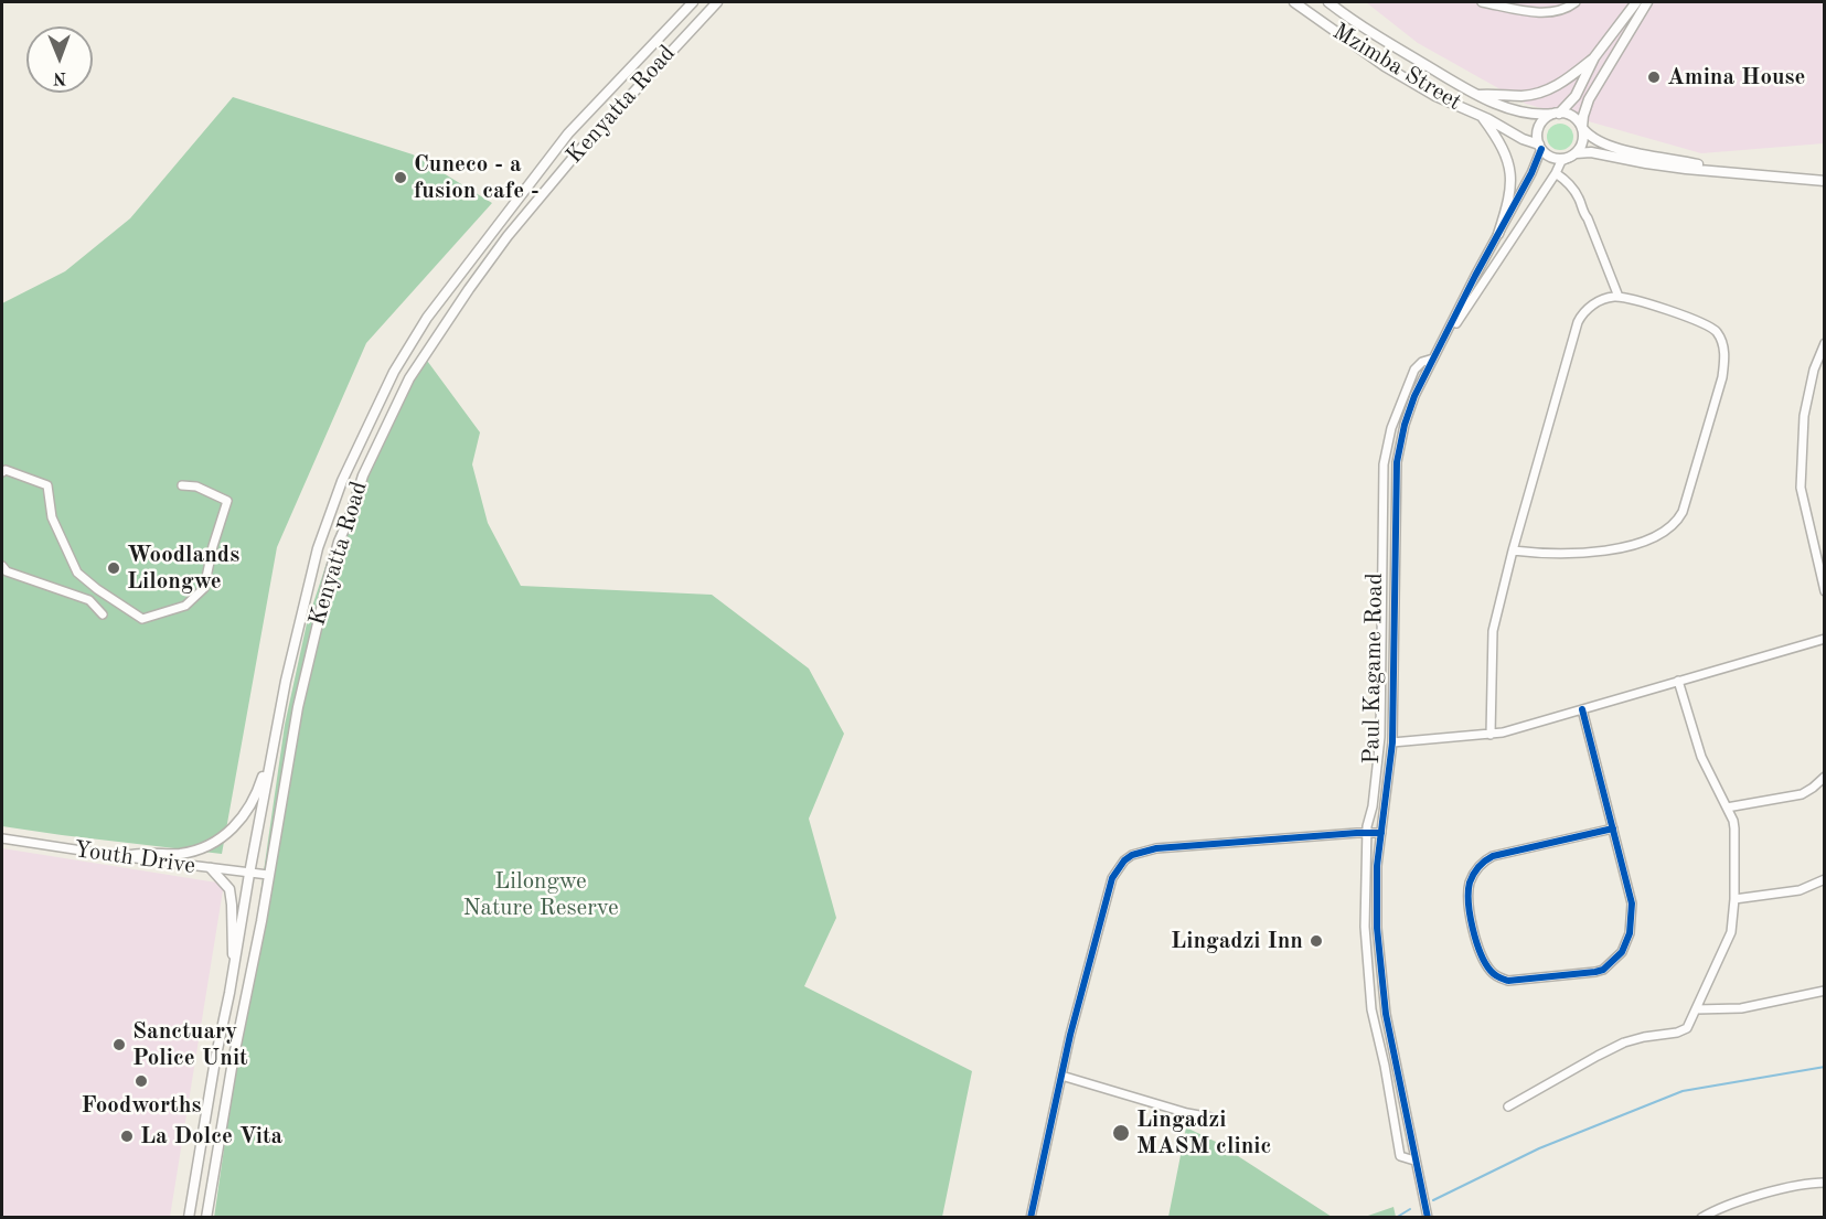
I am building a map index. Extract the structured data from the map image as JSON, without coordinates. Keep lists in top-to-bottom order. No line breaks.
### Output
{"streets":{"main road":["Mzimba Street","Kenyatta Road"],"street":["Paul Kagame Road","Youth Drive"]},"crossings":[["Mzimba Street","Paul Kagame Road"],["Kenyatta Road","Youth Drive"]],"parks":["Lilongwe Nature Reserve"],"places":["Amina House","Cuneco - a fusion cafe -","Woodlands Lilongwe","Lingadzi Inn","Sanctuary Police Unit","Foodworths","Lingadzi MASM clinic","La Dolce Vita"],"north":"bottom"}
